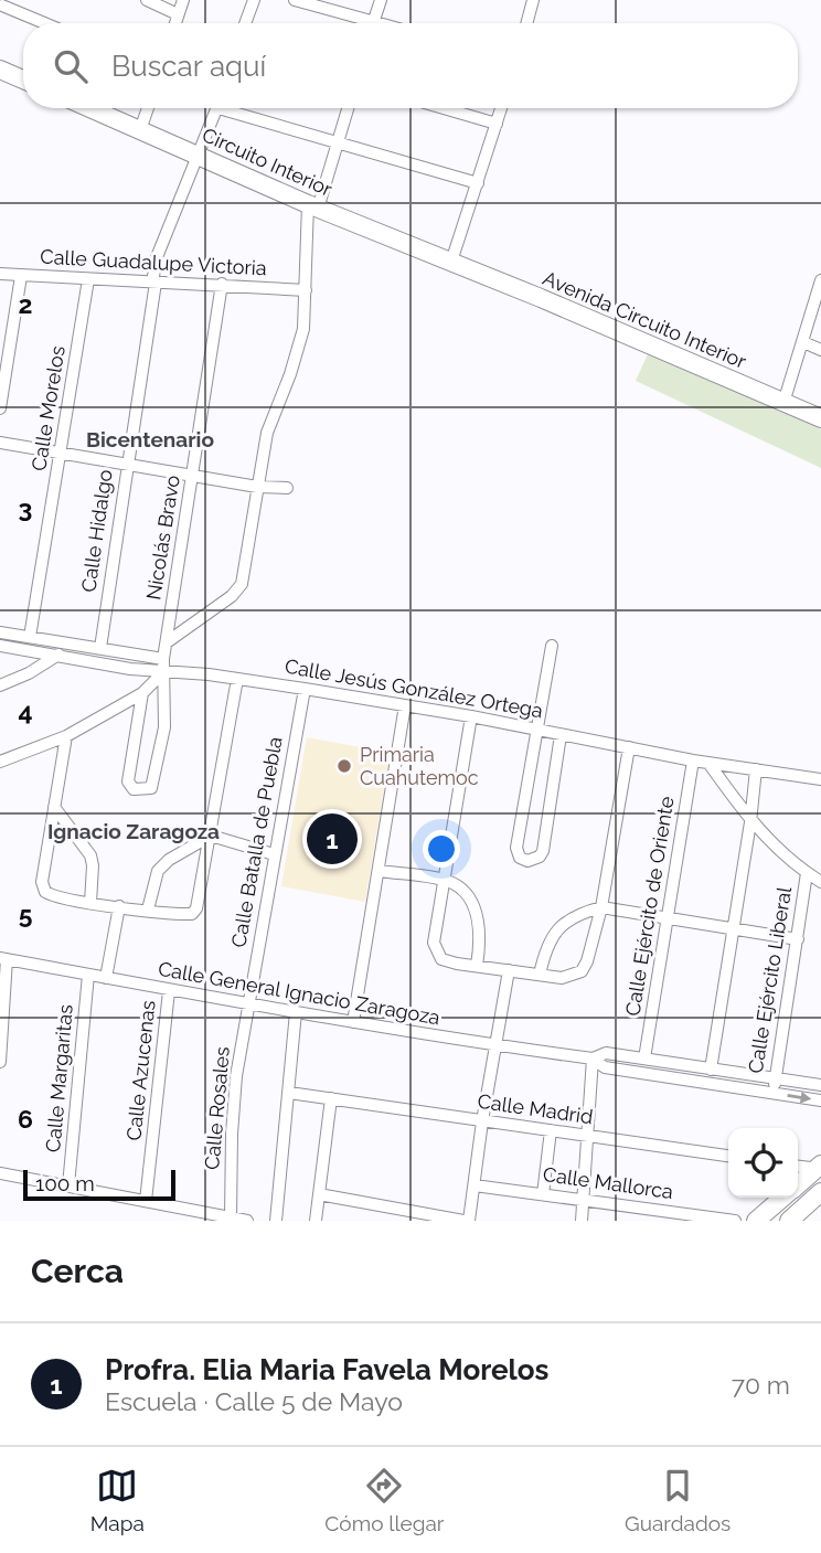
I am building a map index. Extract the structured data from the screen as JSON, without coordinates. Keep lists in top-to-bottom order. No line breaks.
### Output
{"streets":{"main road":["Circuito Interior","Avenida Circuito Interior"],"street":["Calle Guadalupe Victoria","Calle Morelos","Calle Hidalgo","Nicolás Bravo","Calle Jesús González Ortega","Calle Batalla de Puebla","Calle Ejército de Oriente","Calle Ejército Liberal","Calle General Ignacio Zaragoza","Calle Azucenas","Calle Margaritas","Calle Rosales","Calle Madrid","Calle Mallorca"]},"crossings":[["Circuito Interior","Avenida Circuito Interior"],["Circuito Interior","Calle Hidalgo"],["Calle Guadalupe Victoria","Calle Morelos"],["Calle Guadalupe Victoria","Calle Hidalgo"],["Calle Guadalupe Victoria","Nicolás Bravo"],["Nicolás Bravo","Calle Jesús González Ortega"],["Calle Jesús González Ortega","Calle Batalla de Puebla"],["Calle Jesús González Ortega","Calle Ejército de Oriente"],["Calle Batalla de Puebla","Calle General Ignacio Zaragoza"],["Calle Batalla de Puebla","Calle Rosales"],["Calle Ejército de Oriente","Calle General Ignacio Zaragoza"],["Calle Ejército Liberal","Calle General Ignacio Zaragoza"],["Calle General Ignacio Zaragoza","Calle Azucenas"],["Calle General Ignacio Zaragoza","Calle Margaritas"],["Calle General Ignacio Zaragoza","Calle Rosales"]],"districts":["Bicentenario","Ignacio Zaragoza"],"places":["Primaria Cuahutemoc"],"scale_bar":"100 m","page":{"search":"Buscar aquí","pins":"1","scale":"100 m","heading":"Cerca","list":[{"mark":"1","name":"Profra. Elia Maria Favela Morelos","note":"Escuela · Calle 5 de Mayo","value":"70 m"}],"nav":["Mapa","Cómo llegar","Guardados"]},"grid":{"rows":["2","3","4","5","6"]}}
